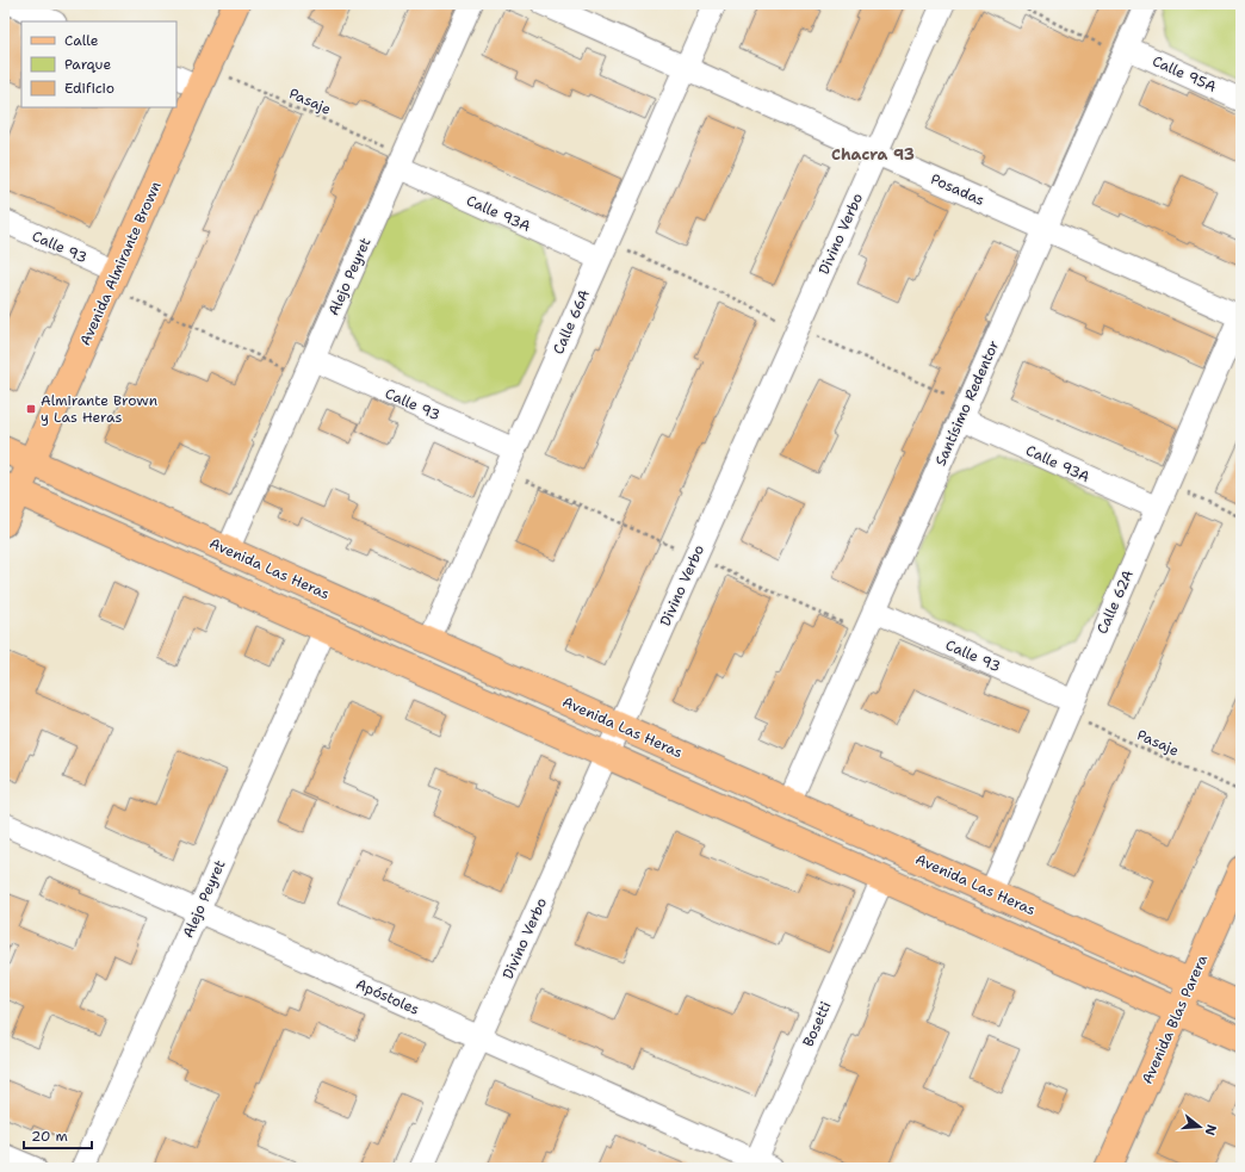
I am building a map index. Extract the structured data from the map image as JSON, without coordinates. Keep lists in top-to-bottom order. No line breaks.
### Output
{"streets":{"main road":["Avenida Almirante Brown","Avenida Las Heras","Avenida Blas Parera"],"street":["Calle 95A","Posadas","Calle 93A","Divino Verbo","Calle 93","Alejo Peyret","Calle 66A","Santísimo Redentor","Calle 62A","Apóstoles","Bosetti"],"path":["Pasaje"]},"crossings":[["Calle 95A","Santísimo Redentor"],["Pasaje","Calle 93A"],["Pasaje","Calle 93"],["Pasaje","Avenida Almirante Brown"],["Pasaje","Alejo Peyret"],["Pasaje","Calle 62A"],["Posadas","Divino Verbo"],["Posadas","Calle 66A"],["Posadas","Santísimo Redentor"],["Posadas","Calle 62A"],["Calle 93A","Alejo Peyret"],["Calle 93A","Calle 66A"],["Calle 93A","Santísimo Redentor"],["Calle 93A","Calle 62A"],["Divino Verbo","Avenida Las Heras"],["Divino Verbo","Apóstoles"],["Calle 93","Avenida Almirante Brown"],["Calle 93","Alejo Peyret"],["Calle 93","Calle 66A"],["Calle 93","Santísimo Redentor"],["Calle 93","Calle 62A"],["Avenida Almirante Brown","Avenida Las Heras"],["Alejo Peyret","Avenida Las Heras"],["Alejo Peyret","Apóstoles"],["Calle 66A","Avenida Las Heras"],["Santísimo Redentor","Avenida Las Heras"],["Avenida Las Heras","Calle 62A"],["Avenida Las Heras","Avenida Blas Parera"],["Apóstoles","Bosetti"]],"districts":["Chacra 93"],"places":{"transit":["Almirante Brown y Las Heras"]},"legend":["Calle","Parque","Edificio"],"scale_bar":"20 m","north":"right"}
